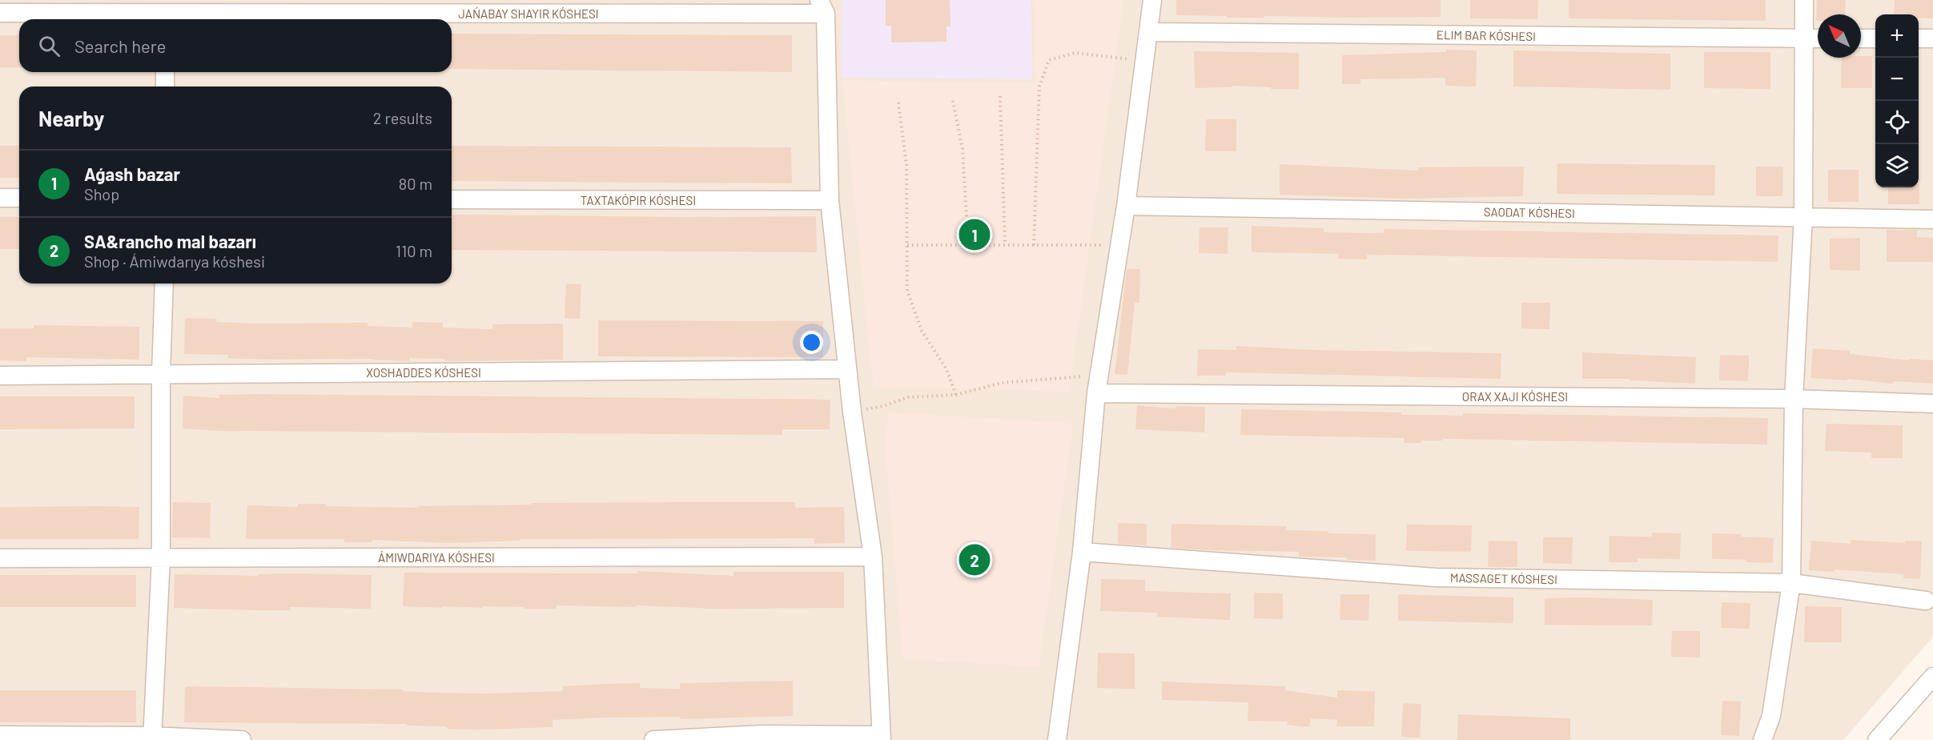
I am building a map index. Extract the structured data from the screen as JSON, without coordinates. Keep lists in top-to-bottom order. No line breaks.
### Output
{"streets":{"street":["ELIM BAR KÓSHESI","TAXTAKÓPIR KÓSHESI","SAODAT KÓSHESI","XOSHADDES KÓSHESI","MASSAGET KÓSHESI"]},"north":"top left","page":{"map_buttons":["+","−"],"search":"Search here","heading":["Nearby","2 results"],"list":[{"mark":"1","name":"Aǵash bazar","note":"Shop","value":"80 m"},{"mark":"2","name":"SA&rancho mal bazarı","note":"Shop · Ámiwdarıya kóshesi","value":"110 m"}],"pins":["1","2"]}}
